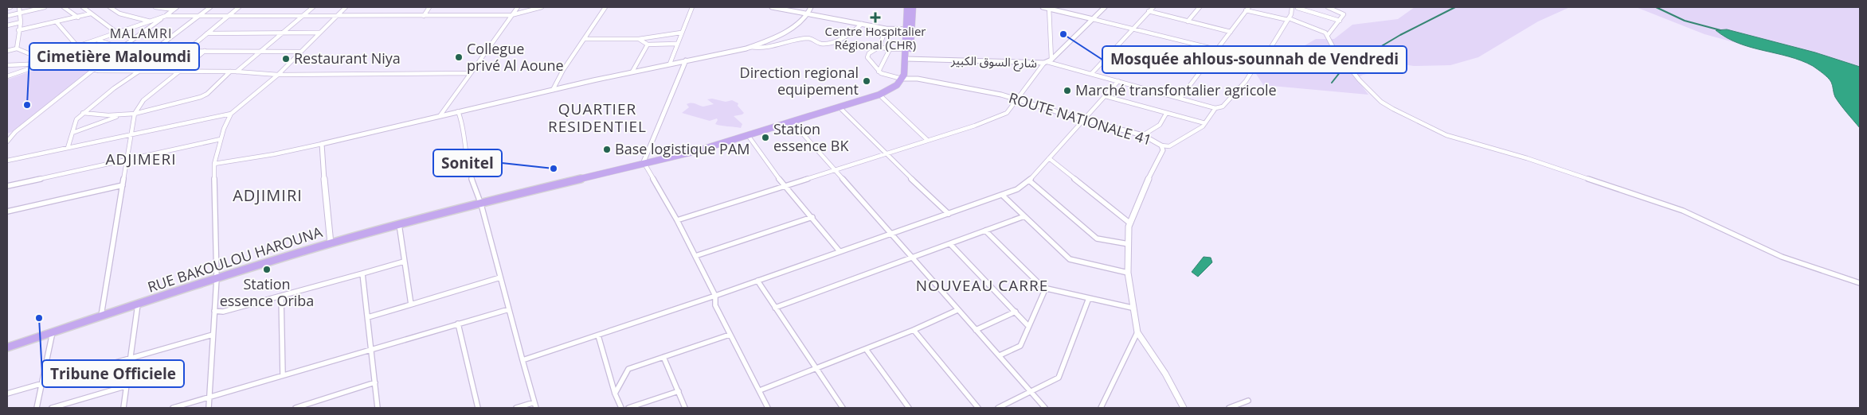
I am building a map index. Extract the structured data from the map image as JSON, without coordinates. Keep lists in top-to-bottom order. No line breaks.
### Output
{"streets":{"highway":["RUE BAKOULOU HAROUNA"],"street":["شارع السوق الكبير","ROUTE NATIONALE 41"]},"crossings":[["ROUTE NATIONALE 41","RUE BAKOULOU HAROUNA"]],"districts":["MALAMRI","QUARTIER RESIDENTIEL","ADJIMERI","ADJIMIRI","NOUVEAU CARRE"],"places":{"health":["Centre Hospitalier Régional (CHR)"],"other":["Mosquée ahlous-sounnah de Vendredi","Collegue privé Al Aoune","Restaurant Niya","Direction regional equipement","Marché transfontalier agricole","Cimetière Maloumdi","Station essence BK","Base logistique PAM","Sonitel","Station essence Oriba","Tribune Officiele"]}}
